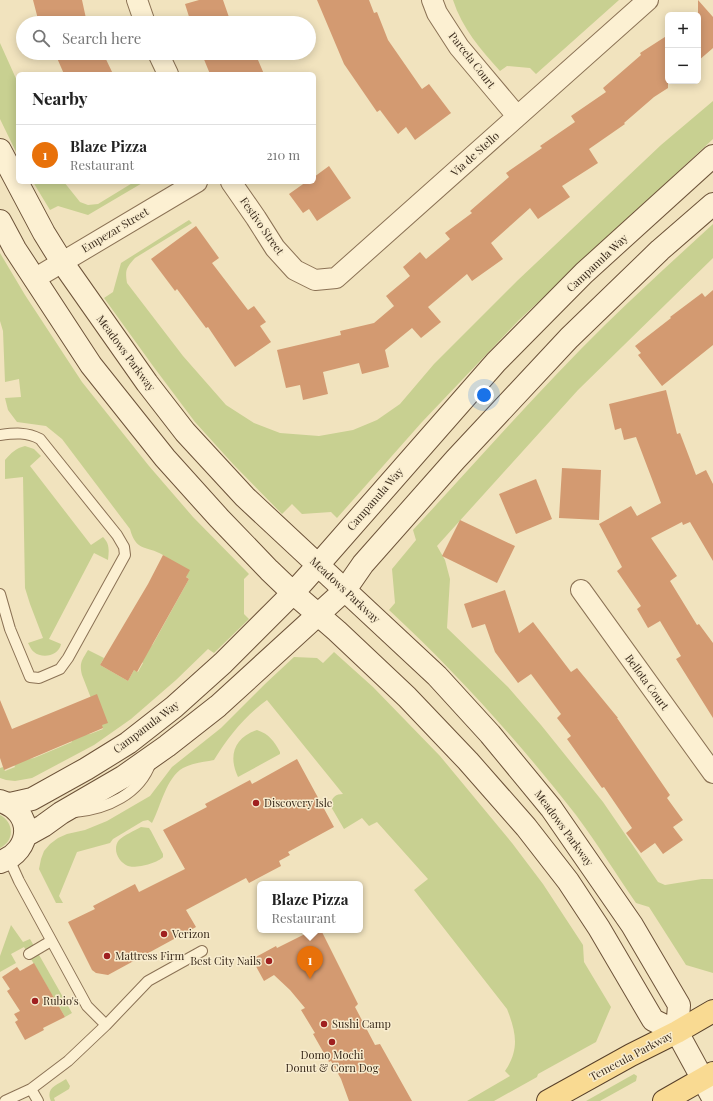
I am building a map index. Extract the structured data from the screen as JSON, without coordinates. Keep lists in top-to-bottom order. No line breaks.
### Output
{"streets":{"main road":["Campanula Way","Meadows Parkway","Temecula Parkway"],"street":["Parcela Court","Via de Stello","Festivo Street","Empezar Street","Bellota Court"]},"crossings":[["Parcela Court","Via de Stello"],["Via de Stello","Festivo Street"],["Empezar Street","Meadows Parkway"],["Campanula Way","Meadows Parkway"],["Meadows Parkway","Temecula Parkway"]],"places":["Discovery Isle","Verizon","Mattress Firm","Best City Nails","Rubio's","Sushi Camp","Domo Mochi Donut & Corn Dog"],"page":{"map_buttons":["+","−"],"search":"Search here","heading":"Nearby","list":[{"mark":"1","name":"Blaze Pizza","note":"Restaurant","value":"210 m"}],"popup":["Blaze Pizza","Restaurant"],"pins":"1"}}
